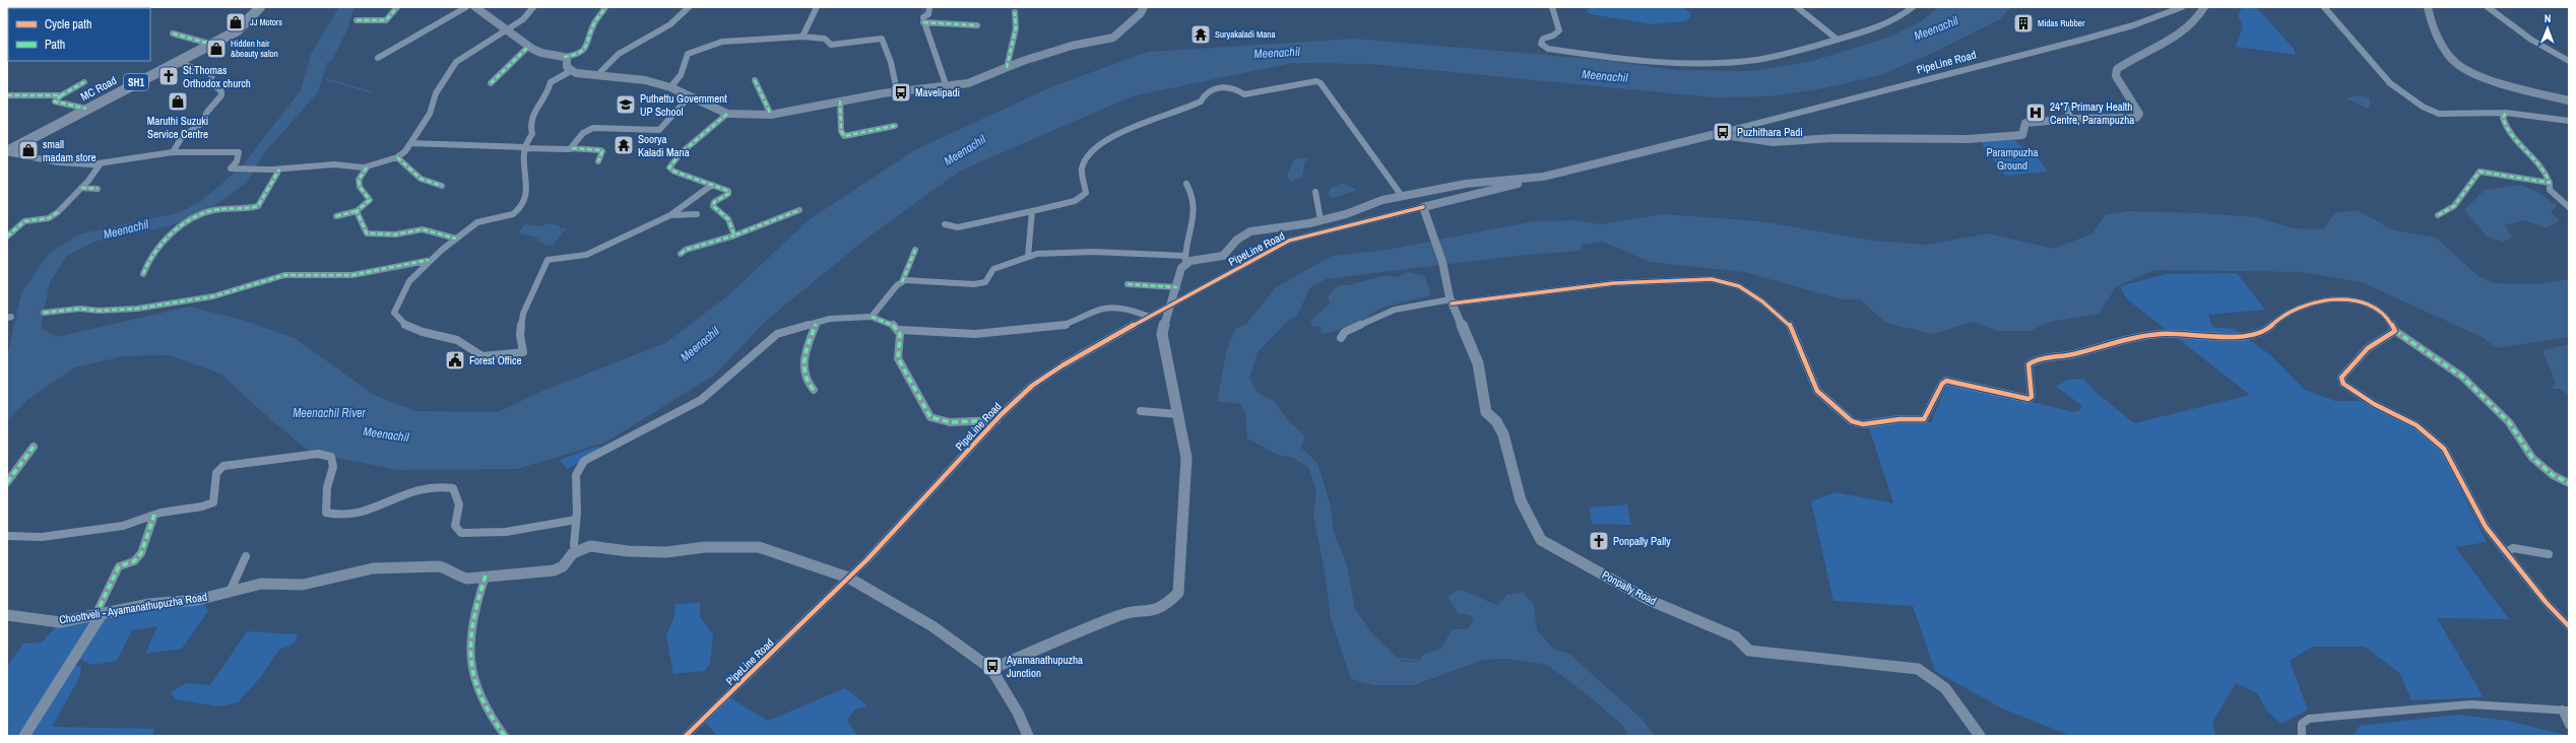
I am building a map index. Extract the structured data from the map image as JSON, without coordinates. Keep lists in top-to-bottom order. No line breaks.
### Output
{"streets":{"main road":["PipeLine Road","SH1","MC Road","Ponpally Road","Choottveli - Ayamanathupuzha Road"]},"crossings":[["PipeLine Road","Ponpally Road"]],"water":["Meenachil","Meenachil River"],"parks":["Parampuzha Ground"],"places":{"shop":["JJ Motors","Hidden hair &beauty salon","Maruthi Suzuki Service Centre","small madam store"],"building":["Midas Rubber"],"temple":["Suryakaladi Mana","Soorya Kaladi Mana"],"church":["St.Thomas Orthodox church","Ponpally Pally"],"bus stop":["Mavelipadi","Puzhithara Padi","Ayamanathupuzha Junction"],"school or university":["Puthettu Government UP School"],"hospital":["24*7 Primary Health Centre, Parampuzha"],"public building":["Forest Office"]},"legend":["Cycle path","Path"],"north":"top"}
